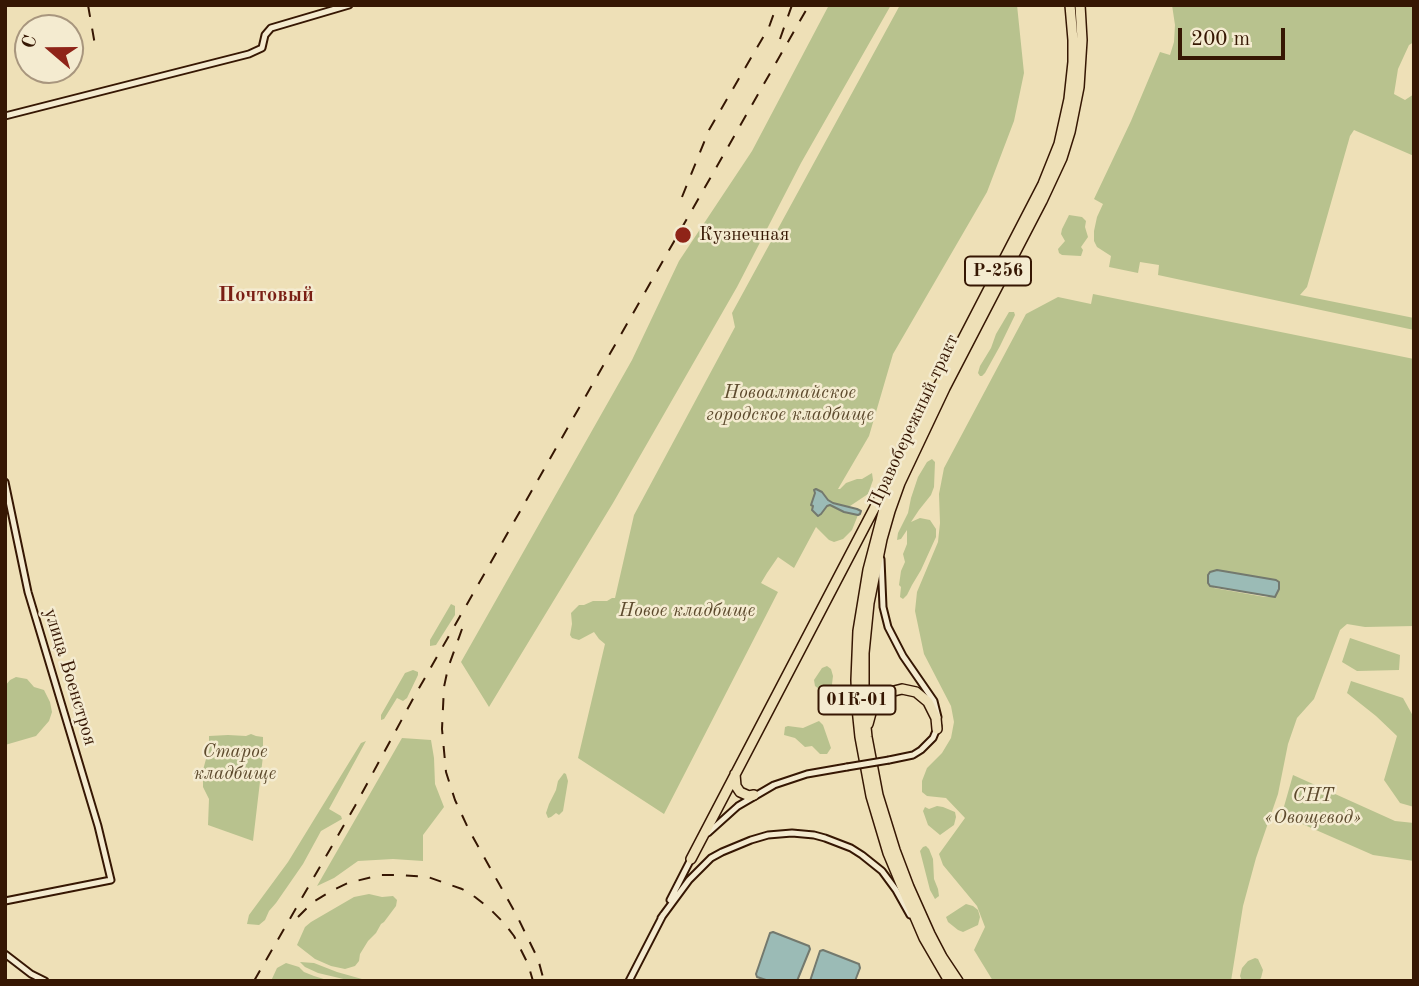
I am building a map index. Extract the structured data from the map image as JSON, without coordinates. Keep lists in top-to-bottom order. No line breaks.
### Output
{"streets":{"highway":["Р-256","Правобережный тракт","01К-01"],"main road":["улица Военстроя"]},"districts":["Почтовый"],"parks":["Новоалтайское городское кладбище","Новое кладбище","Старое кладбище","СНТ «Овощевод»"],"places":["Кузнечная"],"scale_bar":"200 m","north":"left"}
